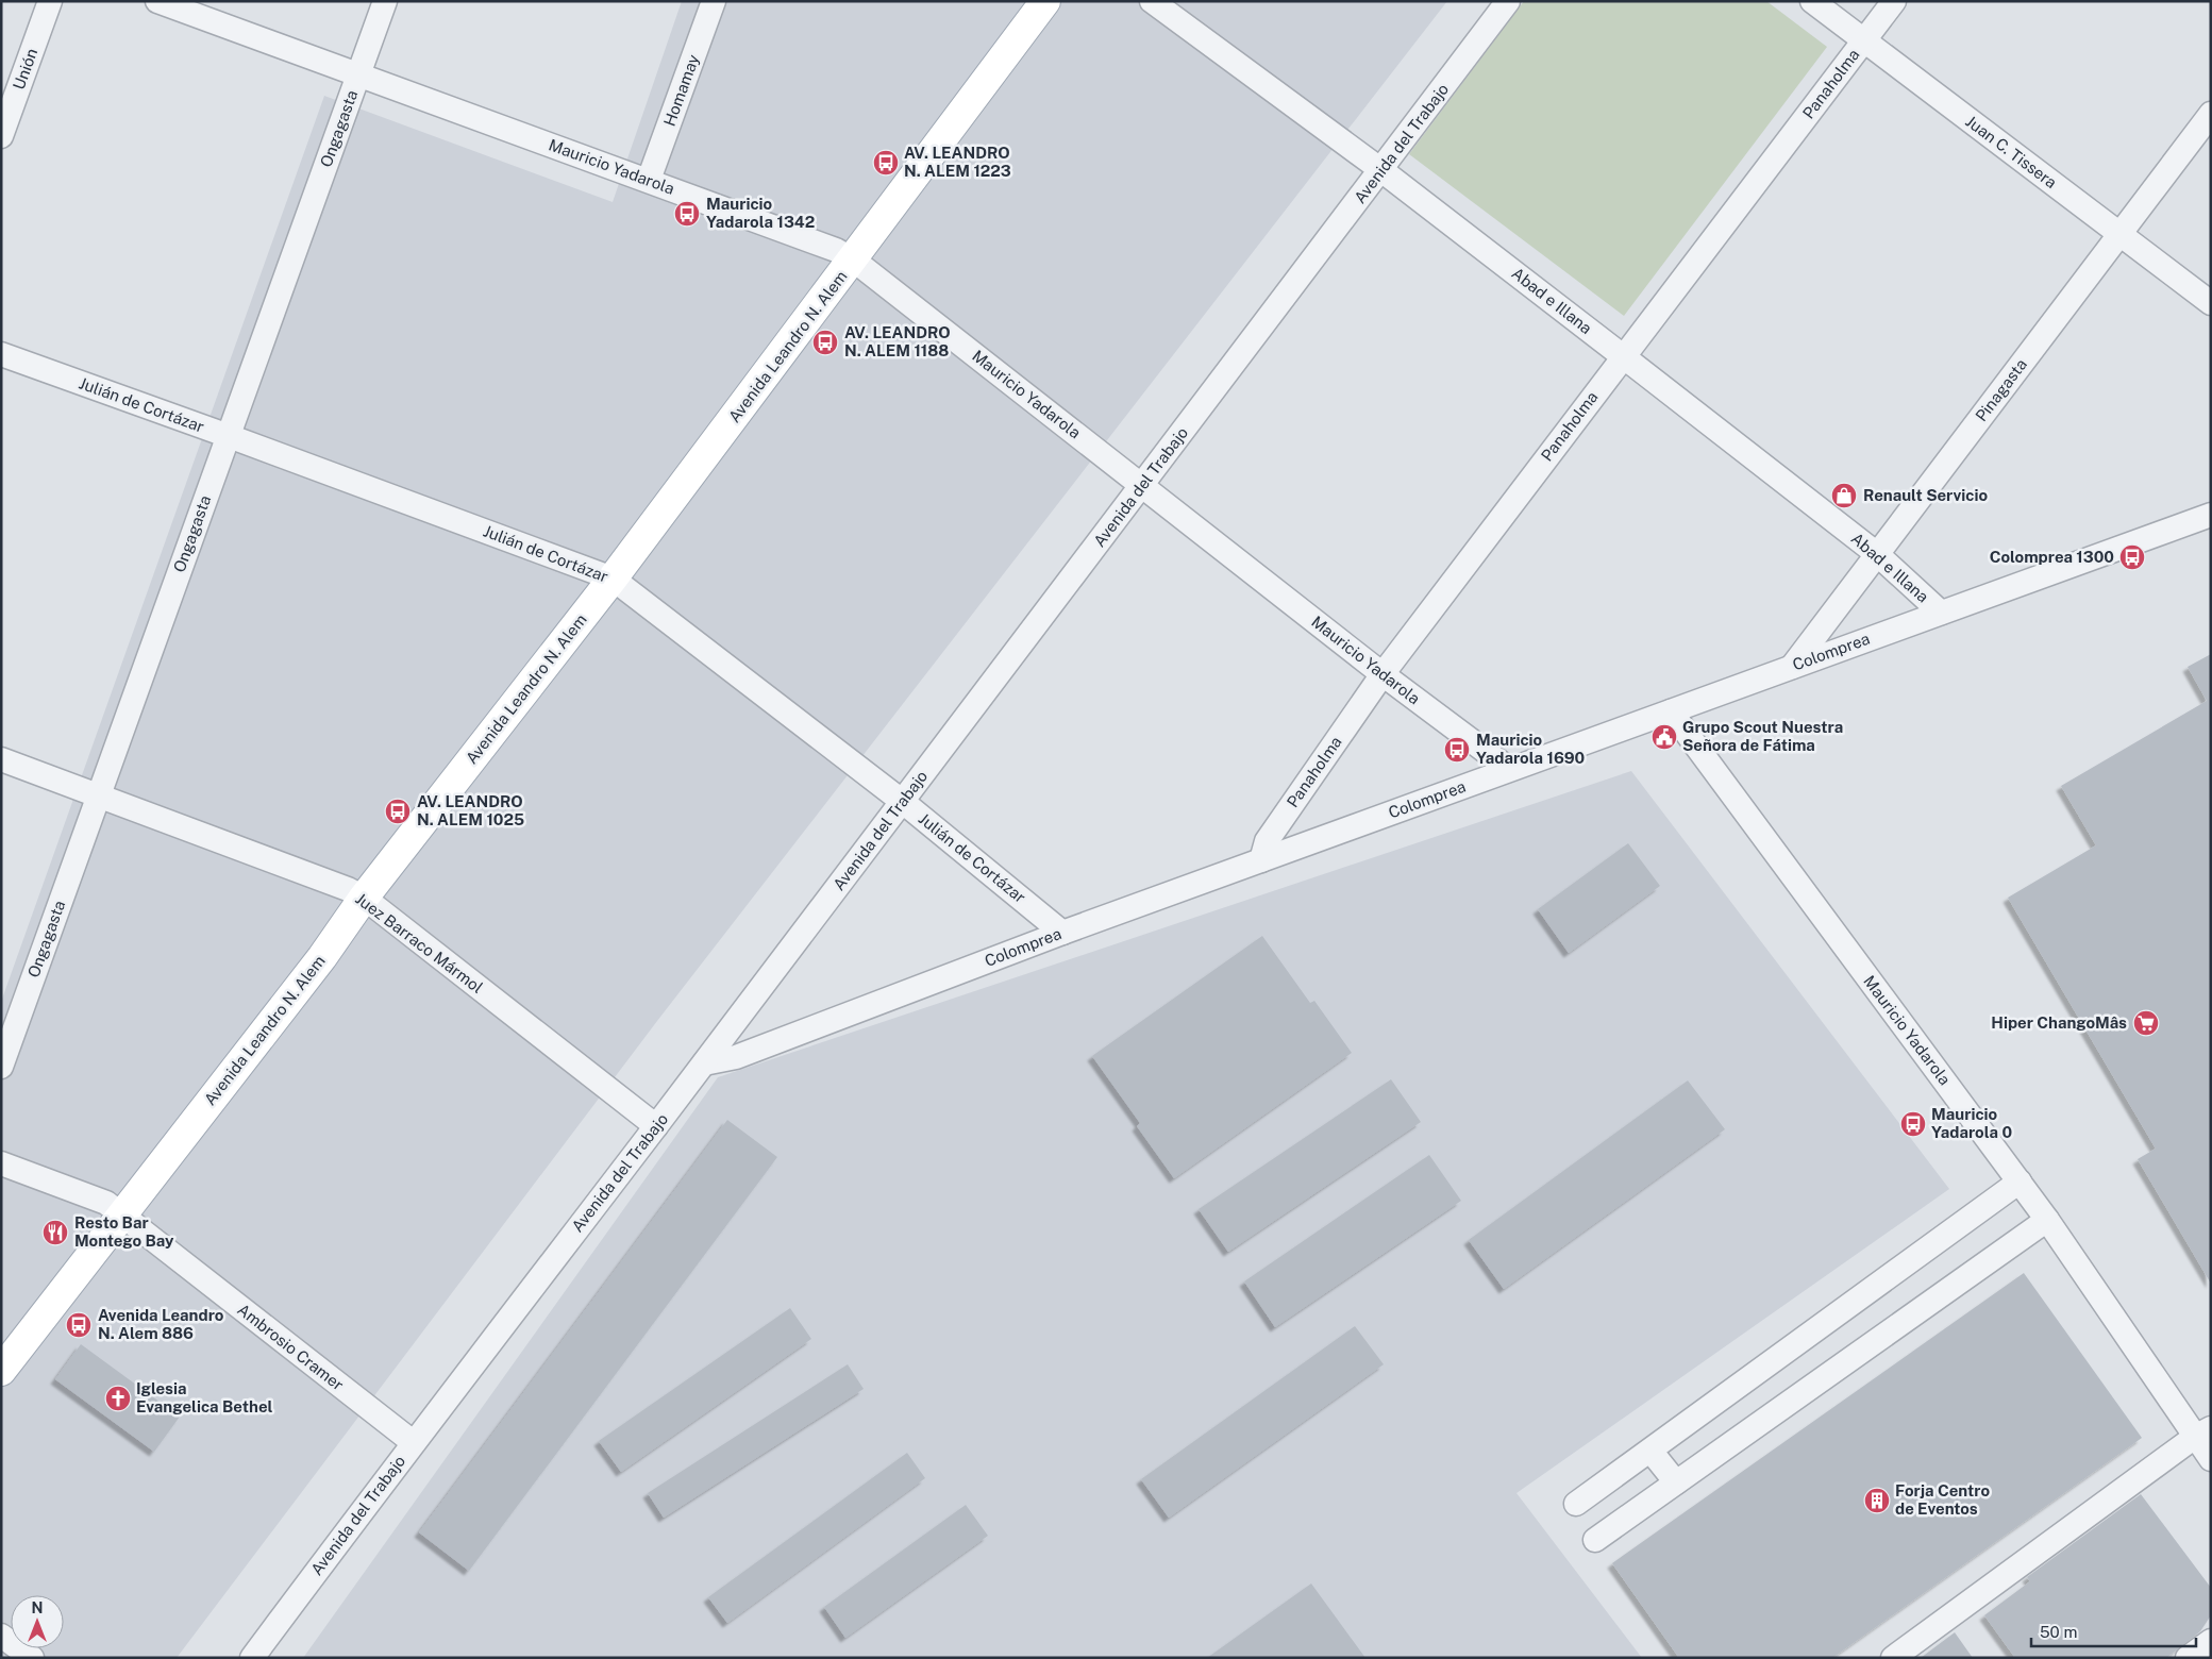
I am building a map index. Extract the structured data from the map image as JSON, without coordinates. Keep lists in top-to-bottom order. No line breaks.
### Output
{"streets":{"main road":["Avenida Leandro N. Alem"],"street":["Unión","Panaholma","Homamay","Ongagasta","Avenida del Trabajo","Juan C. Tissera","Mauricio Yadarola","Abad e Illana","Pinagasta","Julián de Cortázar","Colomprea","Juez Barraco Mármol","Ambrosio Cramer"]},"crossings":[["Panaholma","Juan C. Tissera"],["Panaholma","Mauricio Yadarola"],["Panaholma","Abad e Illana"],["Panaholma","Colomprea"],["Homamay","Mauricio Yadarola"],["Ongagasta","Mauricio Yadarola"],["Ongagasta","Julián de Cortázar"],["Ongagasta","Juez Barraco Mármol"],["Avenida del Trabajo","Mauricio Yadarola"],["Avenida del Trabajo","Abad e Illana"],["Avenida del Trabajo","Julián de Cortázar"],["Avenida del Trabajo","Colomprea"],["Avenida del Trabajo","Juez Barraco Mármol"],["Avenida del Trabajo","Ambrosio Cramer"],["Juan C. Tissera","Pinagasta"],["Mauricio Yadarola","Avenida Leandro N. Alem"],["Mauricio Yadarola","Colomprea"],["Abad e Illana","Pinagasta"],["Abad e Illana","Colomprea"],["Avenida Leandro N. Alem","Julián de Cortázar"],["Avenida Leandro N. Alem","Juez Barraco Mármol"],["Avenida Leandro N. Alem","Ambrosio Cramer"],["Pinagasta","Colomprea"],["Julián de Cortázar","Colomprea"]],"places":{"bus stop":["AV. LEANDRO N. ALEM 1223","Mauricio Yadarola 1342","AV. LEANDRO N. ALEM 1188","Colomprea 1300","Mauricio Yadarola 1690","AV. LEANDRO N. ALEM 1025","Mauricio Yadarola 0","Avenida Leandro N. Alem 886"],"shop":["Renault Servicio"],"public building":["Grupo Scout Nuestra Señora de Fátima"],"supermarket":["Hiper ChangoMâs"],"restaurant":["Resto Bar Montego Bay"],"church":["Iglesia Evangelica Bethel"],"building":["Forja Centro de Eventos"]},"scale_bar":"50 m","north":"top"}
